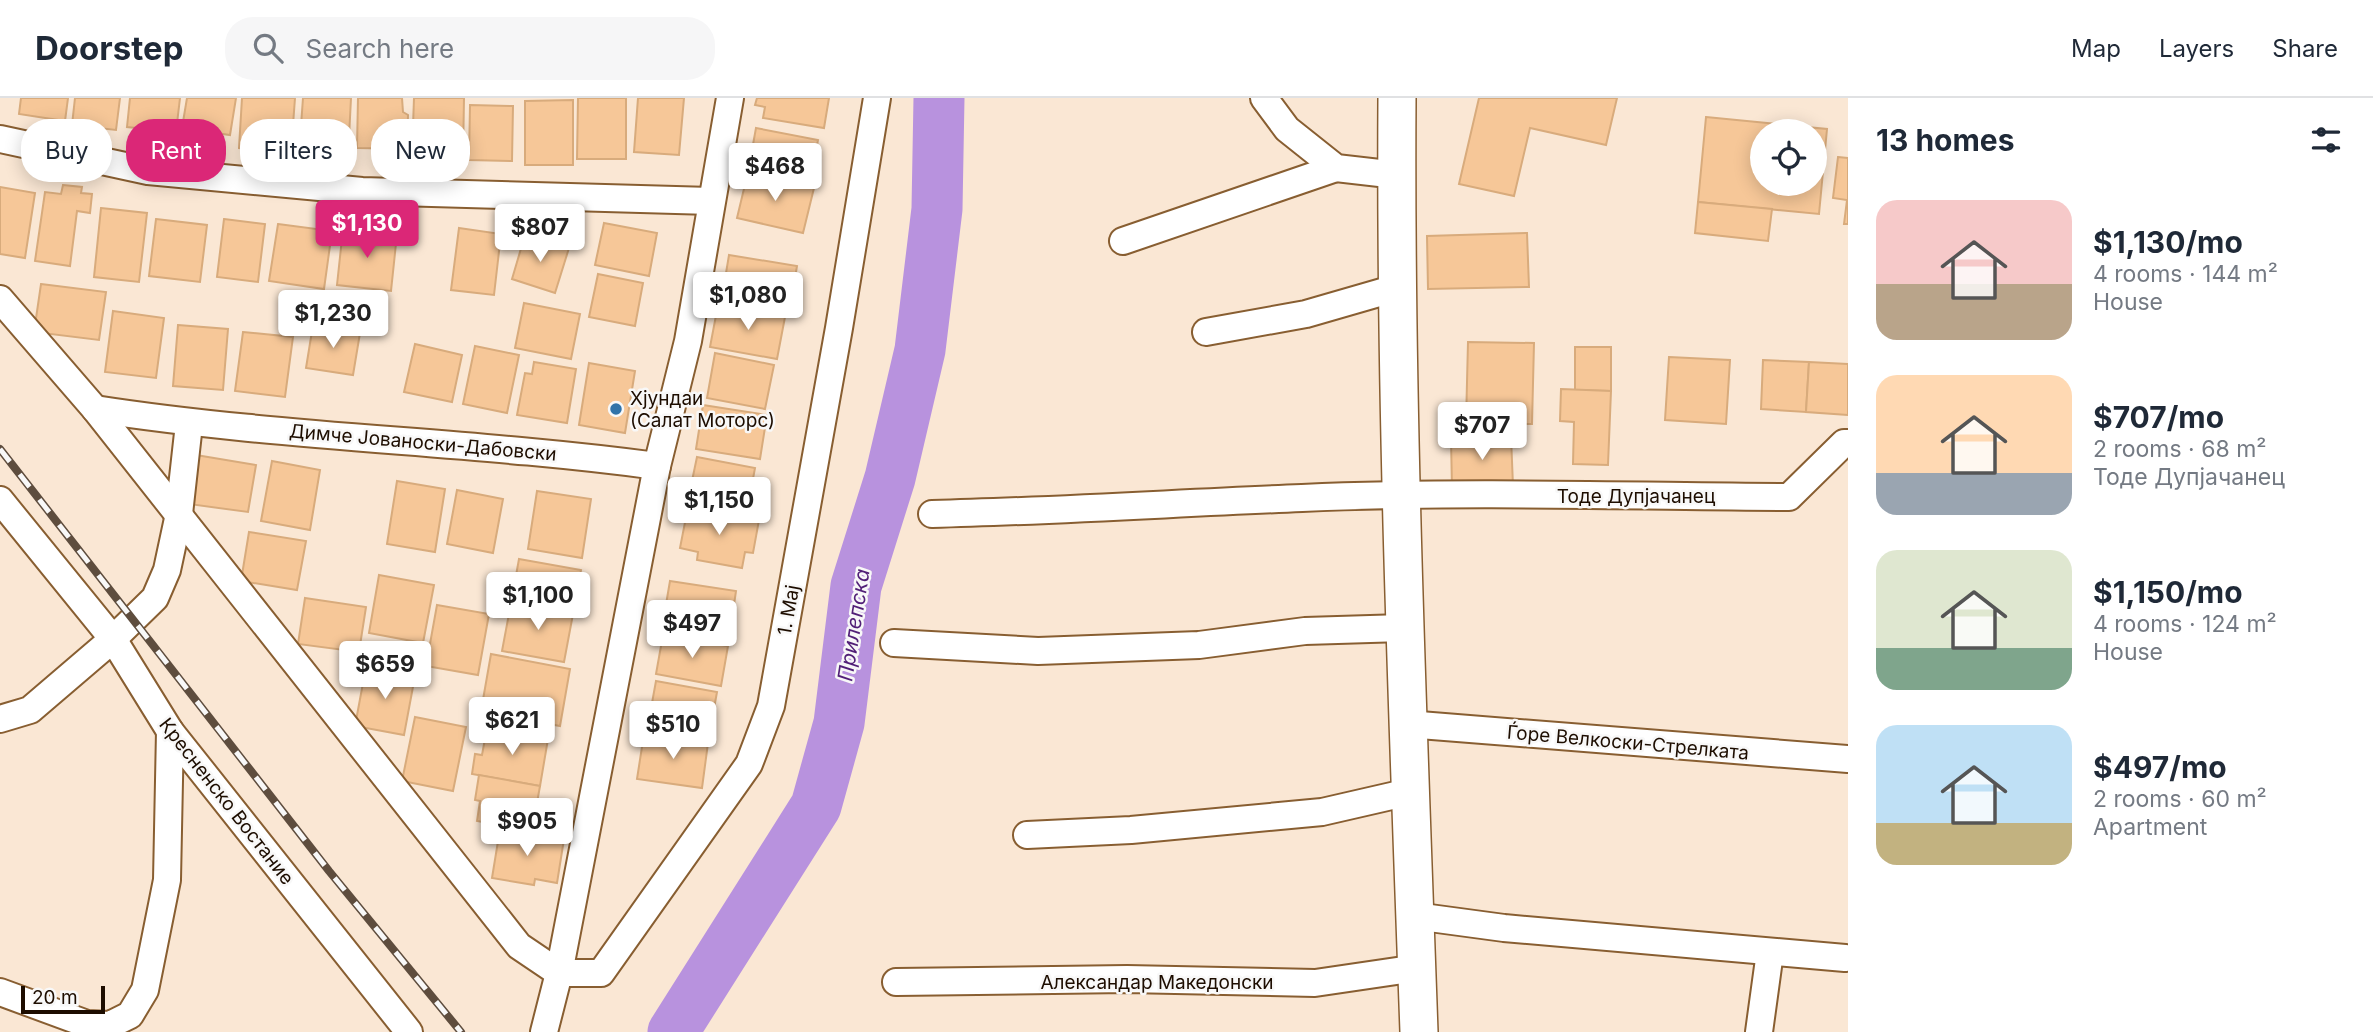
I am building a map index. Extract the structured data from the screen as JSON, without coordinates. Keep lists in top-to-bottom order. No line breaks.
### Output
{"streets":{"street":["Димче Јованоски-Дабовски","Тоде Дупјачанец","1. Мај","Ѓоре Велкоски-Стрелката","Кресненско Востание","Александар Македонски"]},"water":["Прилепска"],"places":["Хјундаи (Салат Моторс)"],"scale_bar":"20 m","page":{"header":"Doorstep","search":"Search here","nav":["Map","Layers","Share"],"heading":"13 homes","chip":["Buy","Rent","Filters","New"],"price":["$468","$1,130","$807","$1,080","$1,230","$707","$1,150","$1,100","$497","$659","$621","$510","$905"],"list":[{"name":"$1,130/mo","note":"4 rooms · 144 m² · House"},{"name":"$707/mo","note":"2 rooms · 68 m² · Тоде Дупјачанец"},{"name":"$1,150/mo","note":"4 rooms · 124 m² · House"},{"name":"$497/mo","note":"2 rooms · 60 m² · Apartment"}],"scale":"20 m"}}
